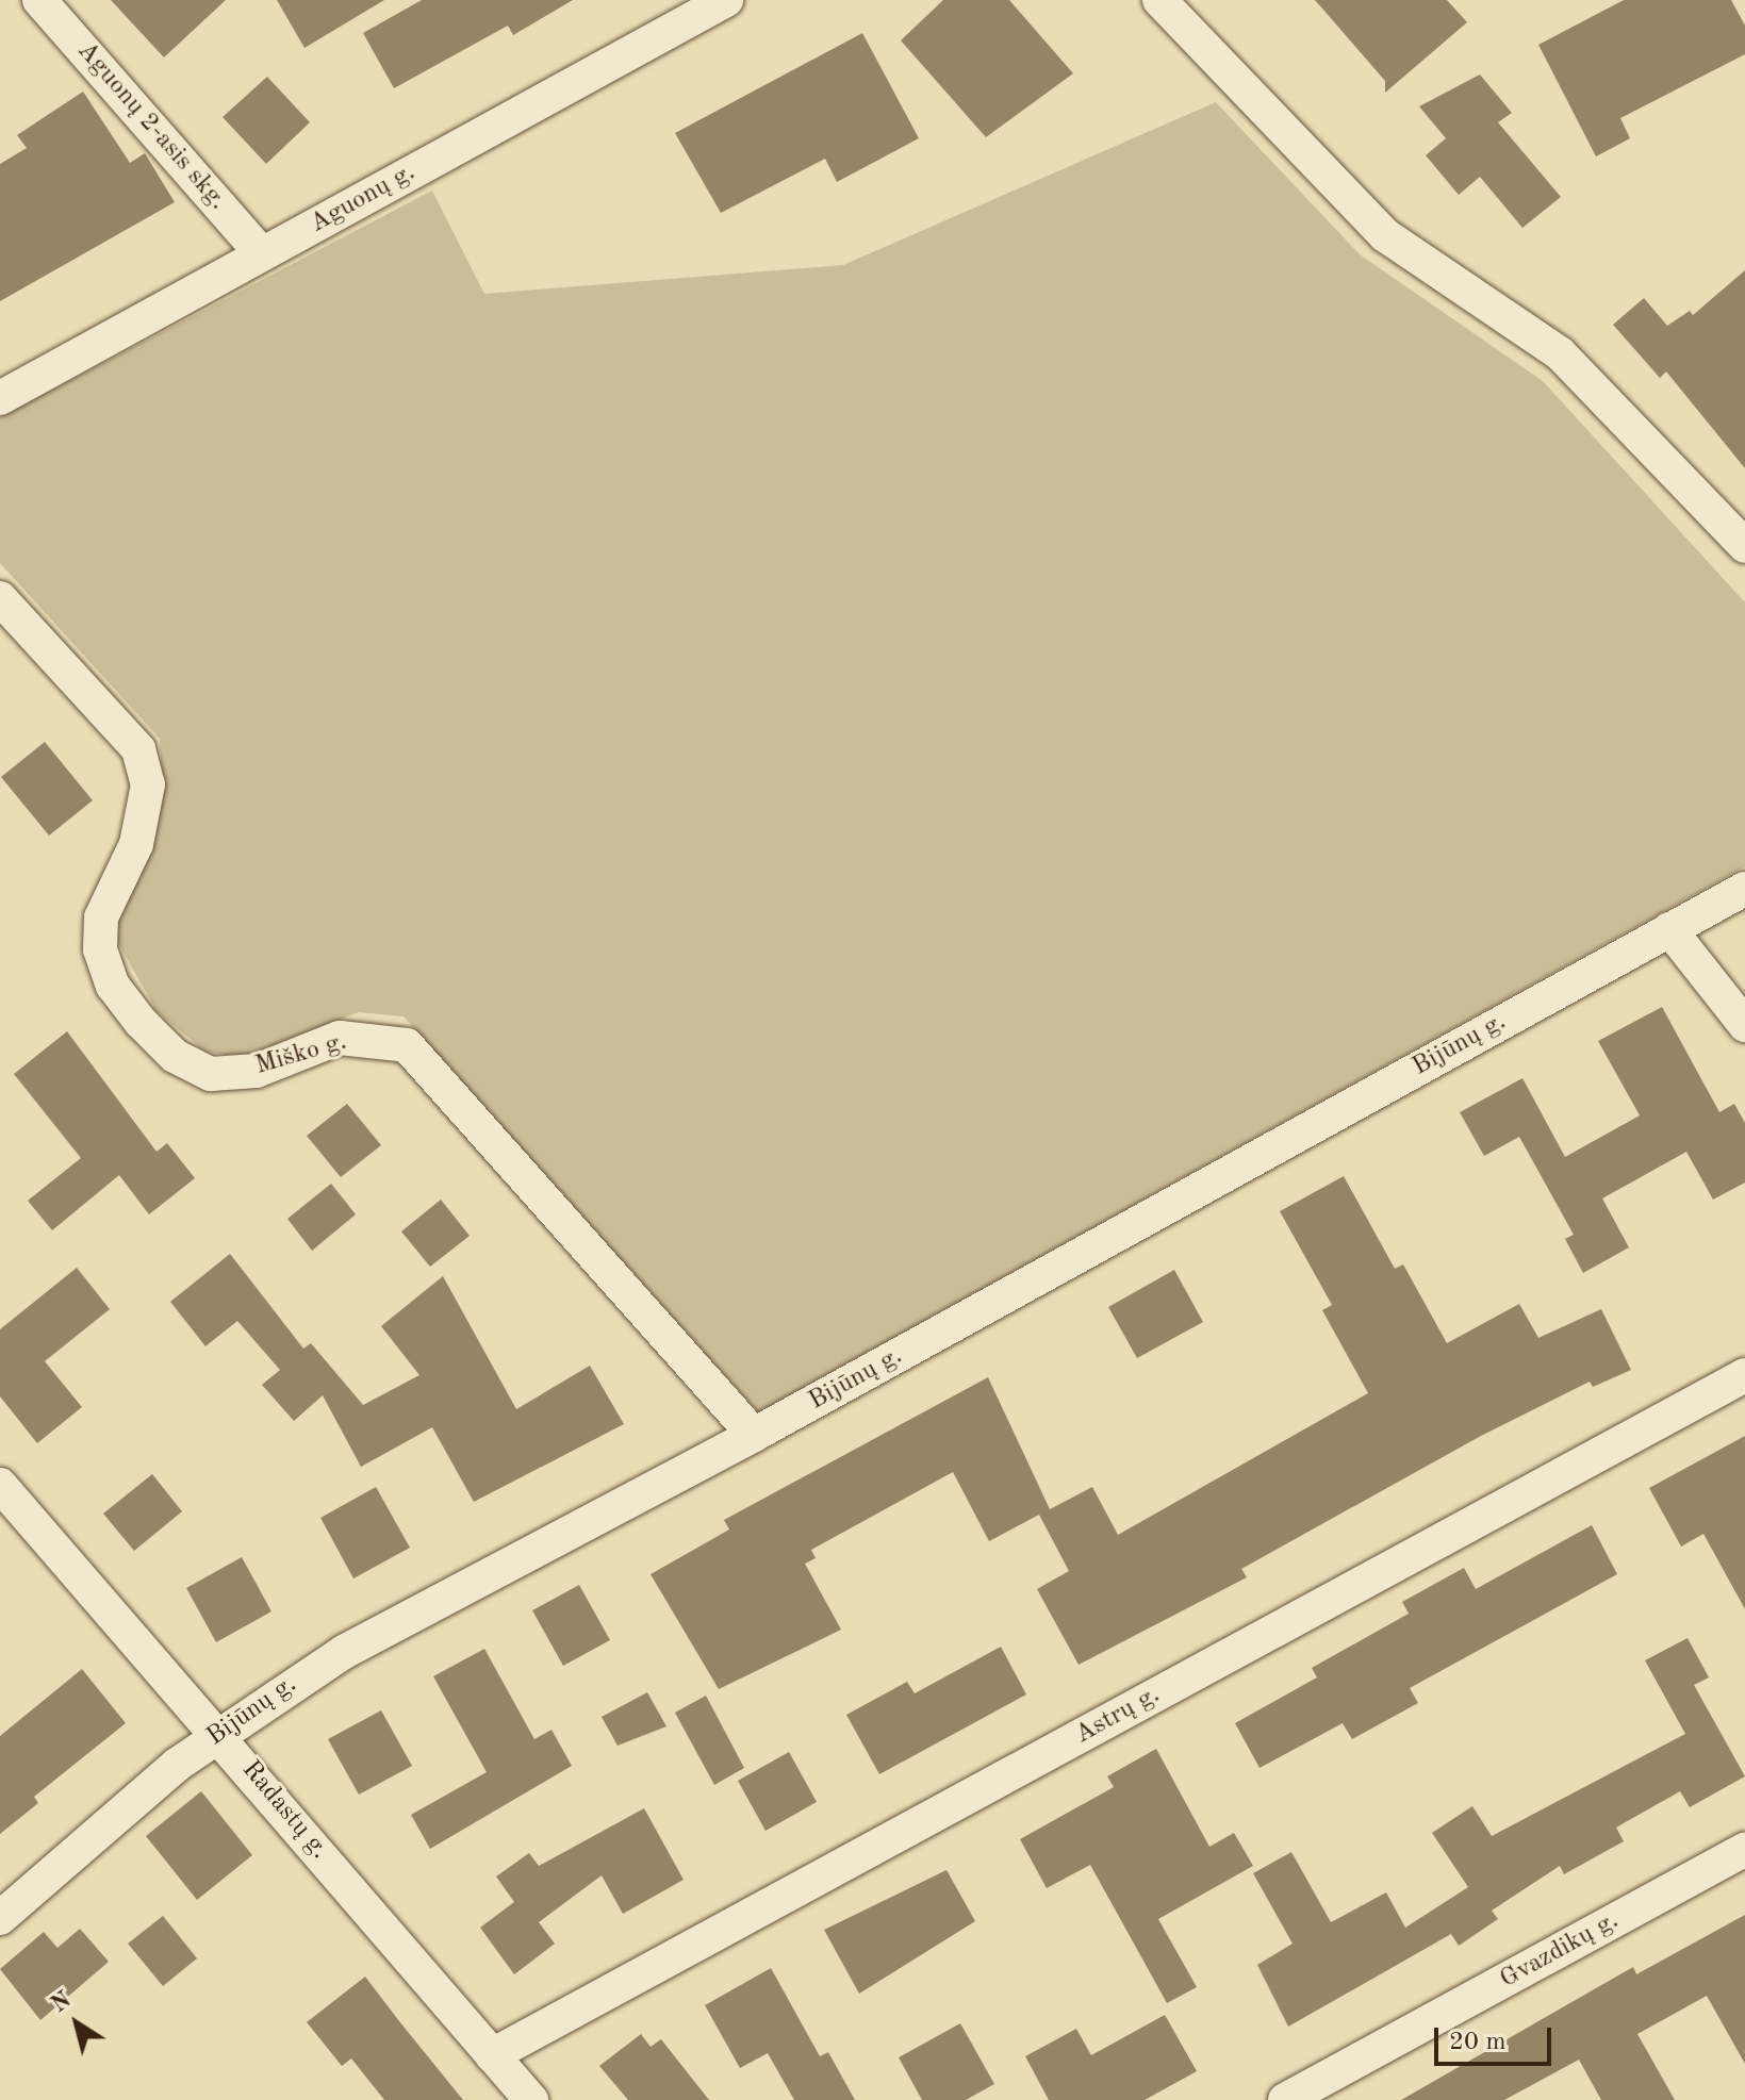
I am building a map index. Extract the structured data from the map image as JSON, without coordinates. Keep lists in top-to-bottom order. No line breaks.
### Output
{"streets":{"street":["Aguonų 2-asis skg.","Aguonų g.","Bijūnų g.","Miško g.","Astrų g.","Radastų g.","Gvazdikų g."]},"crossings":[["Aguonų 2-asis skg.","Aguonų g."],["Bijūnų g.","Miško g."],["Bijūnų g.","Radastų g."],["Astrų g.","Radastų g."]],"scale_bar":"20 m","north":"top left"}
